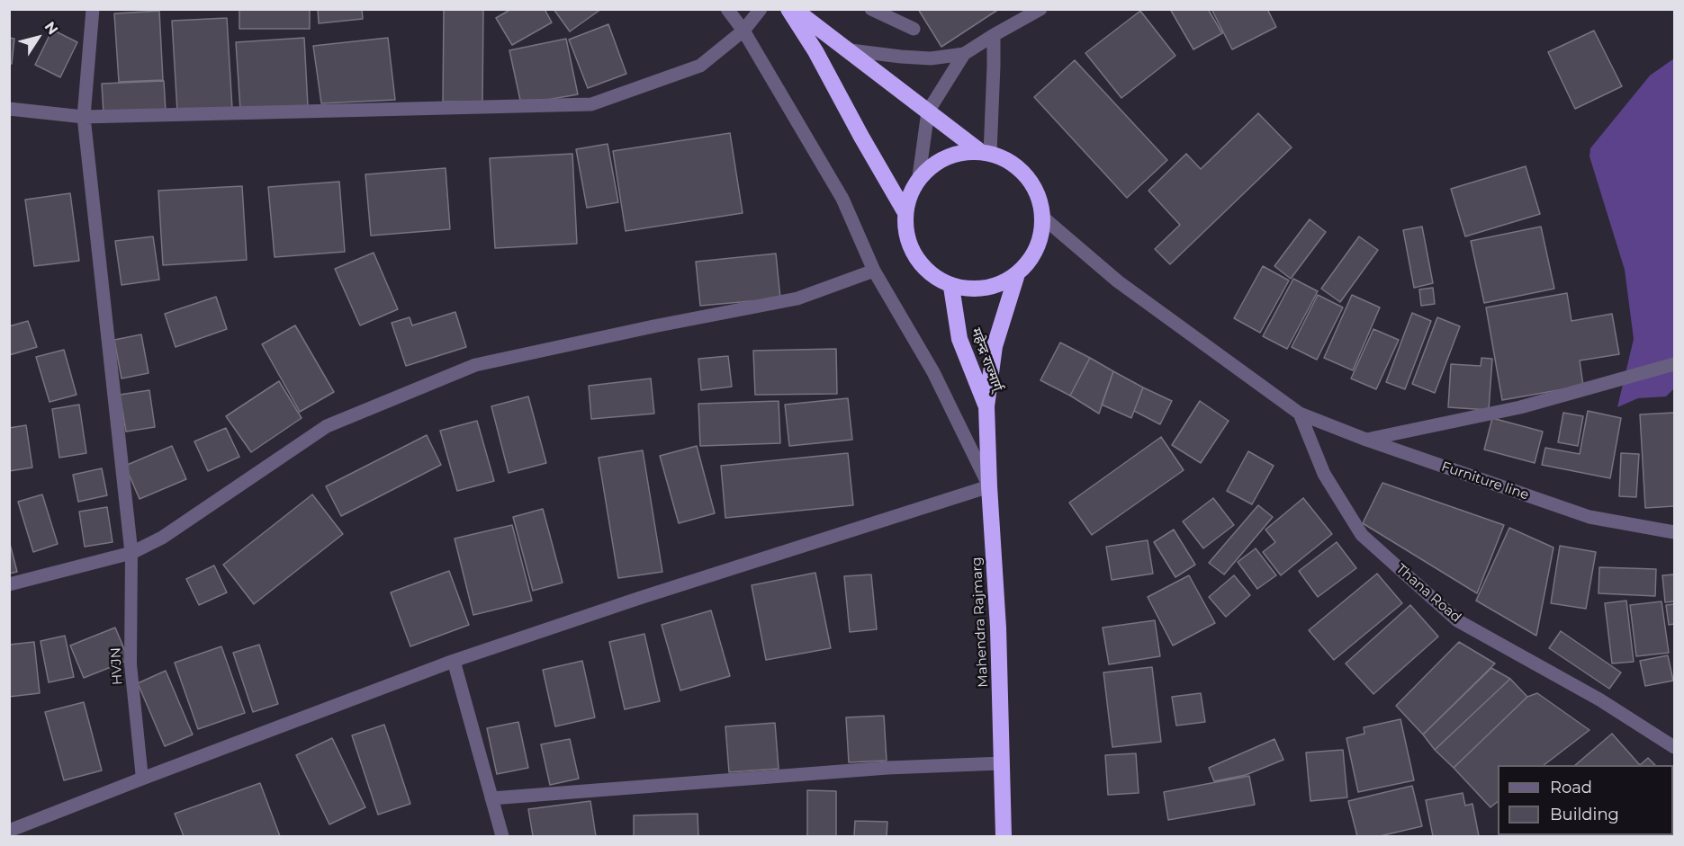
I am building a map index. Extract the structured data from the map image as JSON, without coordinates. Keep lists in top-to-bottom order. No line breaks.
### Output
{"streets":{"highway":["महेन्द्र राज्मार्ग्","Mahendra Rajmarg"],"street":["Furniture line","Thana Road"],"lane":["HVJN"]},"crossings":[["महेन्द्र राज्मार्ग्","Furniture line"],["महेन्द्र राज्मार्ग्","Mahendra Rajmarg"],["Furniture line","Thana Road"]],"legend":["Road","Building"],"north":"top right"}
